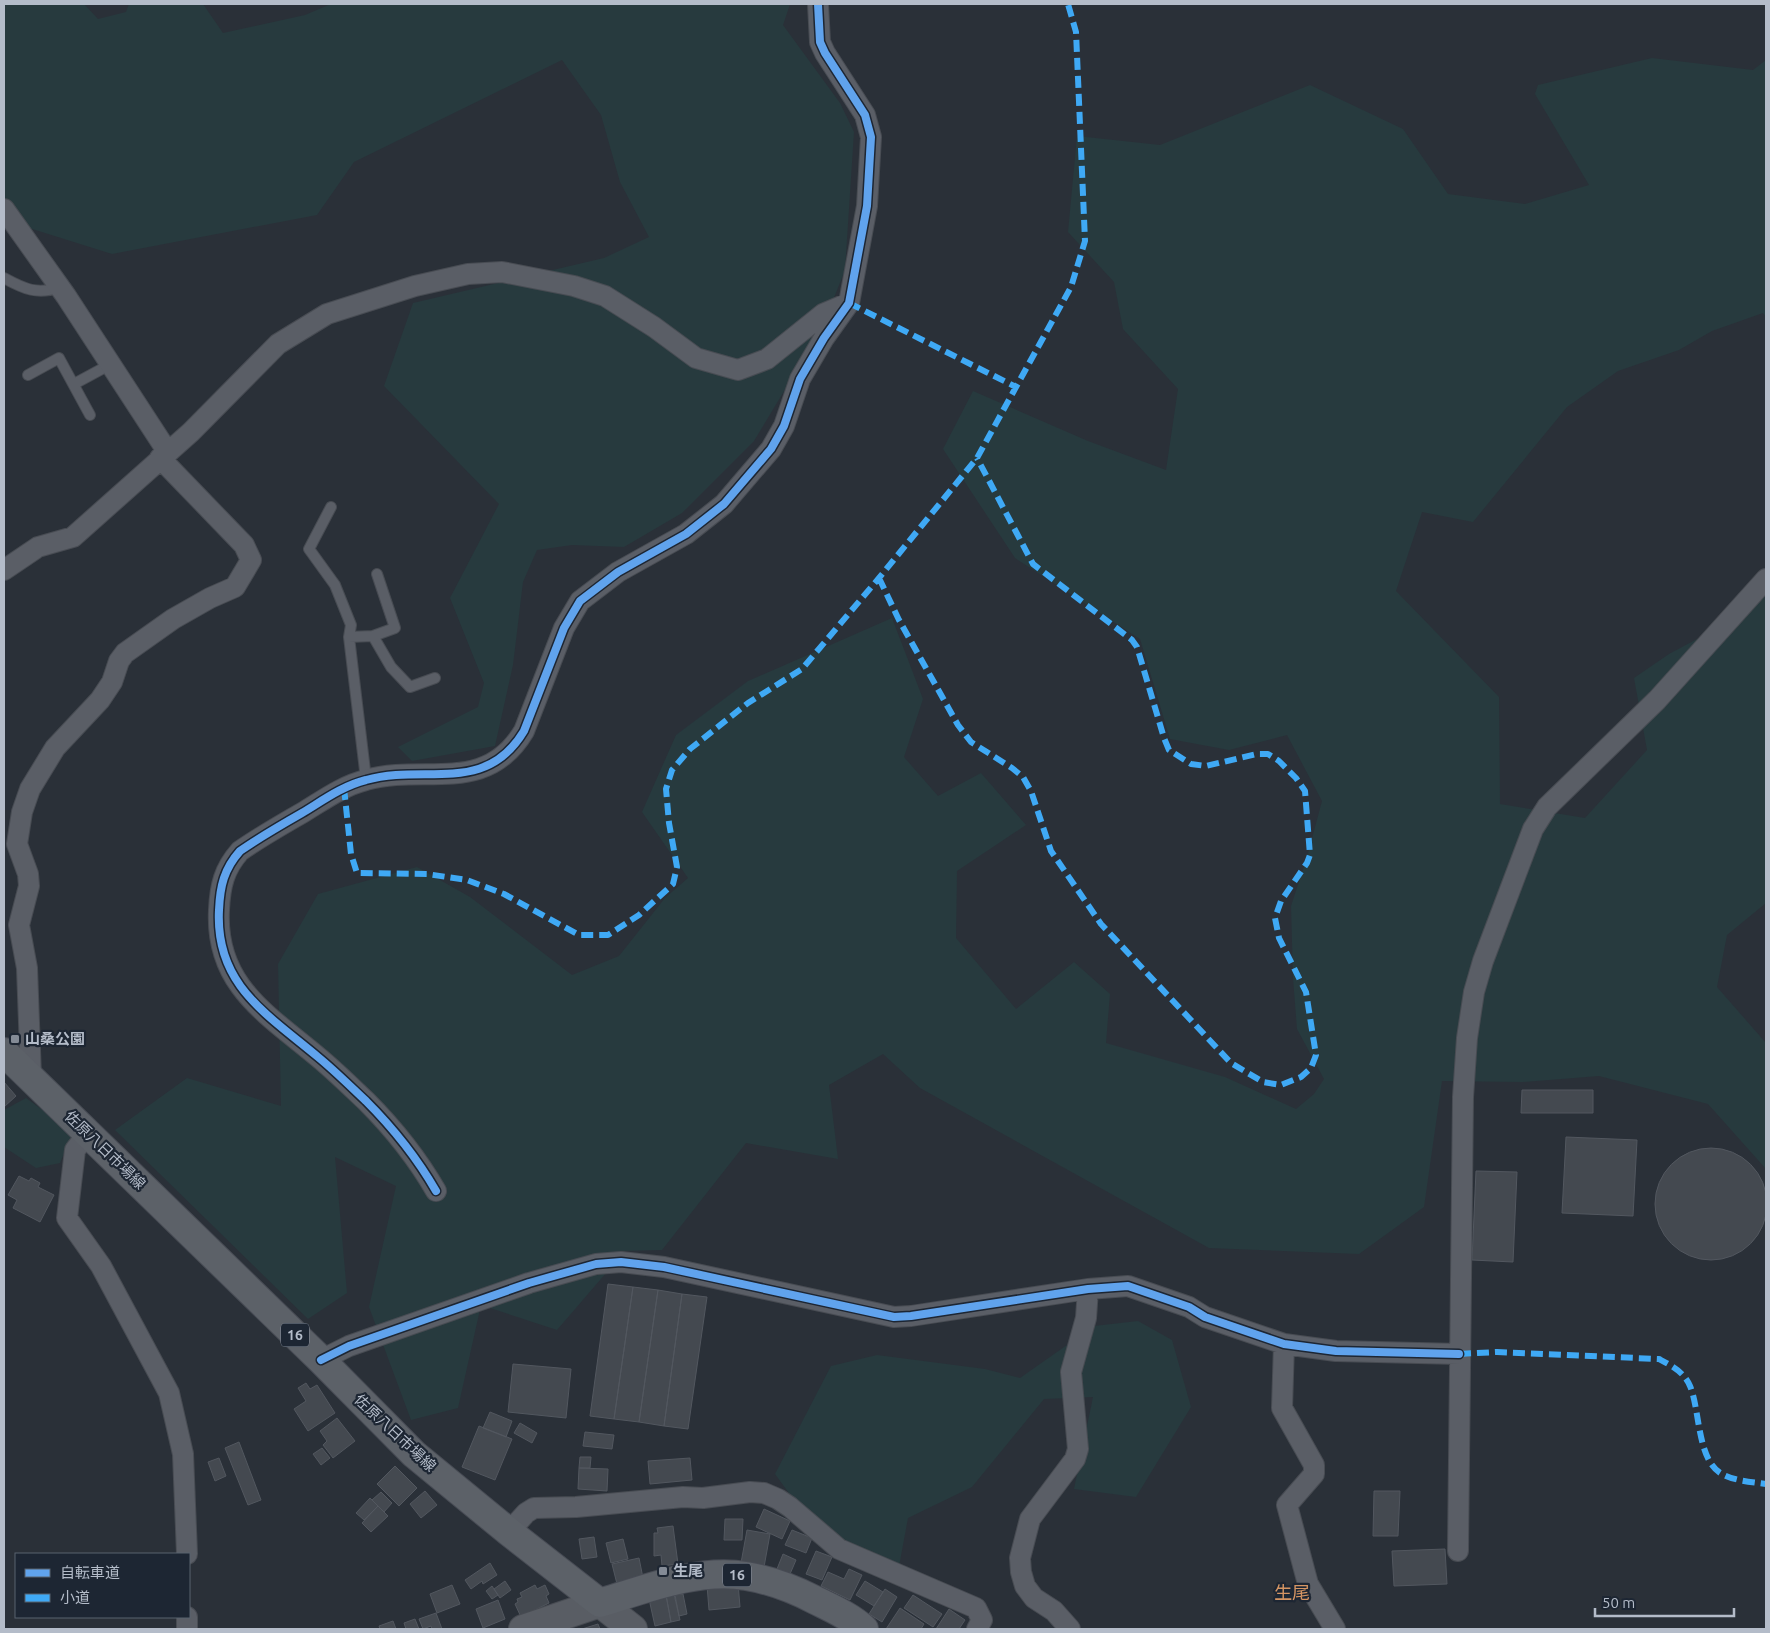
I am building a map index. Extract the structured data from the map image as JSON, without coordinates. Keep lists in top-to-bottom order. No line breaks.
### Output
{"streets":{"main road":["佐原八日市場線","16"]},"crossings":[["佐原八日市場線","16"]],"districts":["生尾"],"places":{"transit":["山桑公園","生尾"]},"legend":["自転車道","小道"],"scale_bar":"50 m"}
